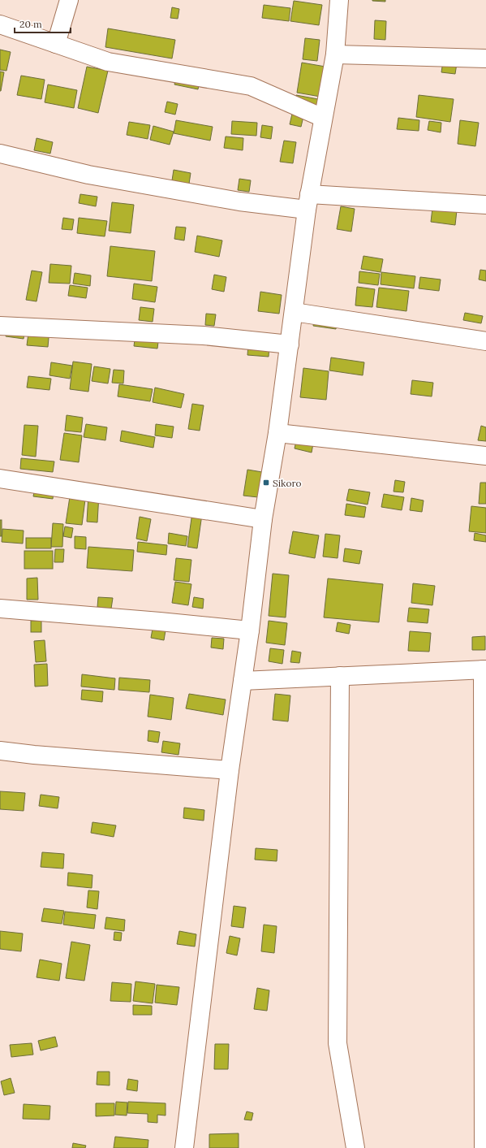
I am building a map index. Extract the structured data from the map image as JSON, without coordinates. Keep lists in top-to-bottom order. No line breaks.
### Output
{"places":{"transit":["Sikoro"]},"scale_bar":"20 m"}
